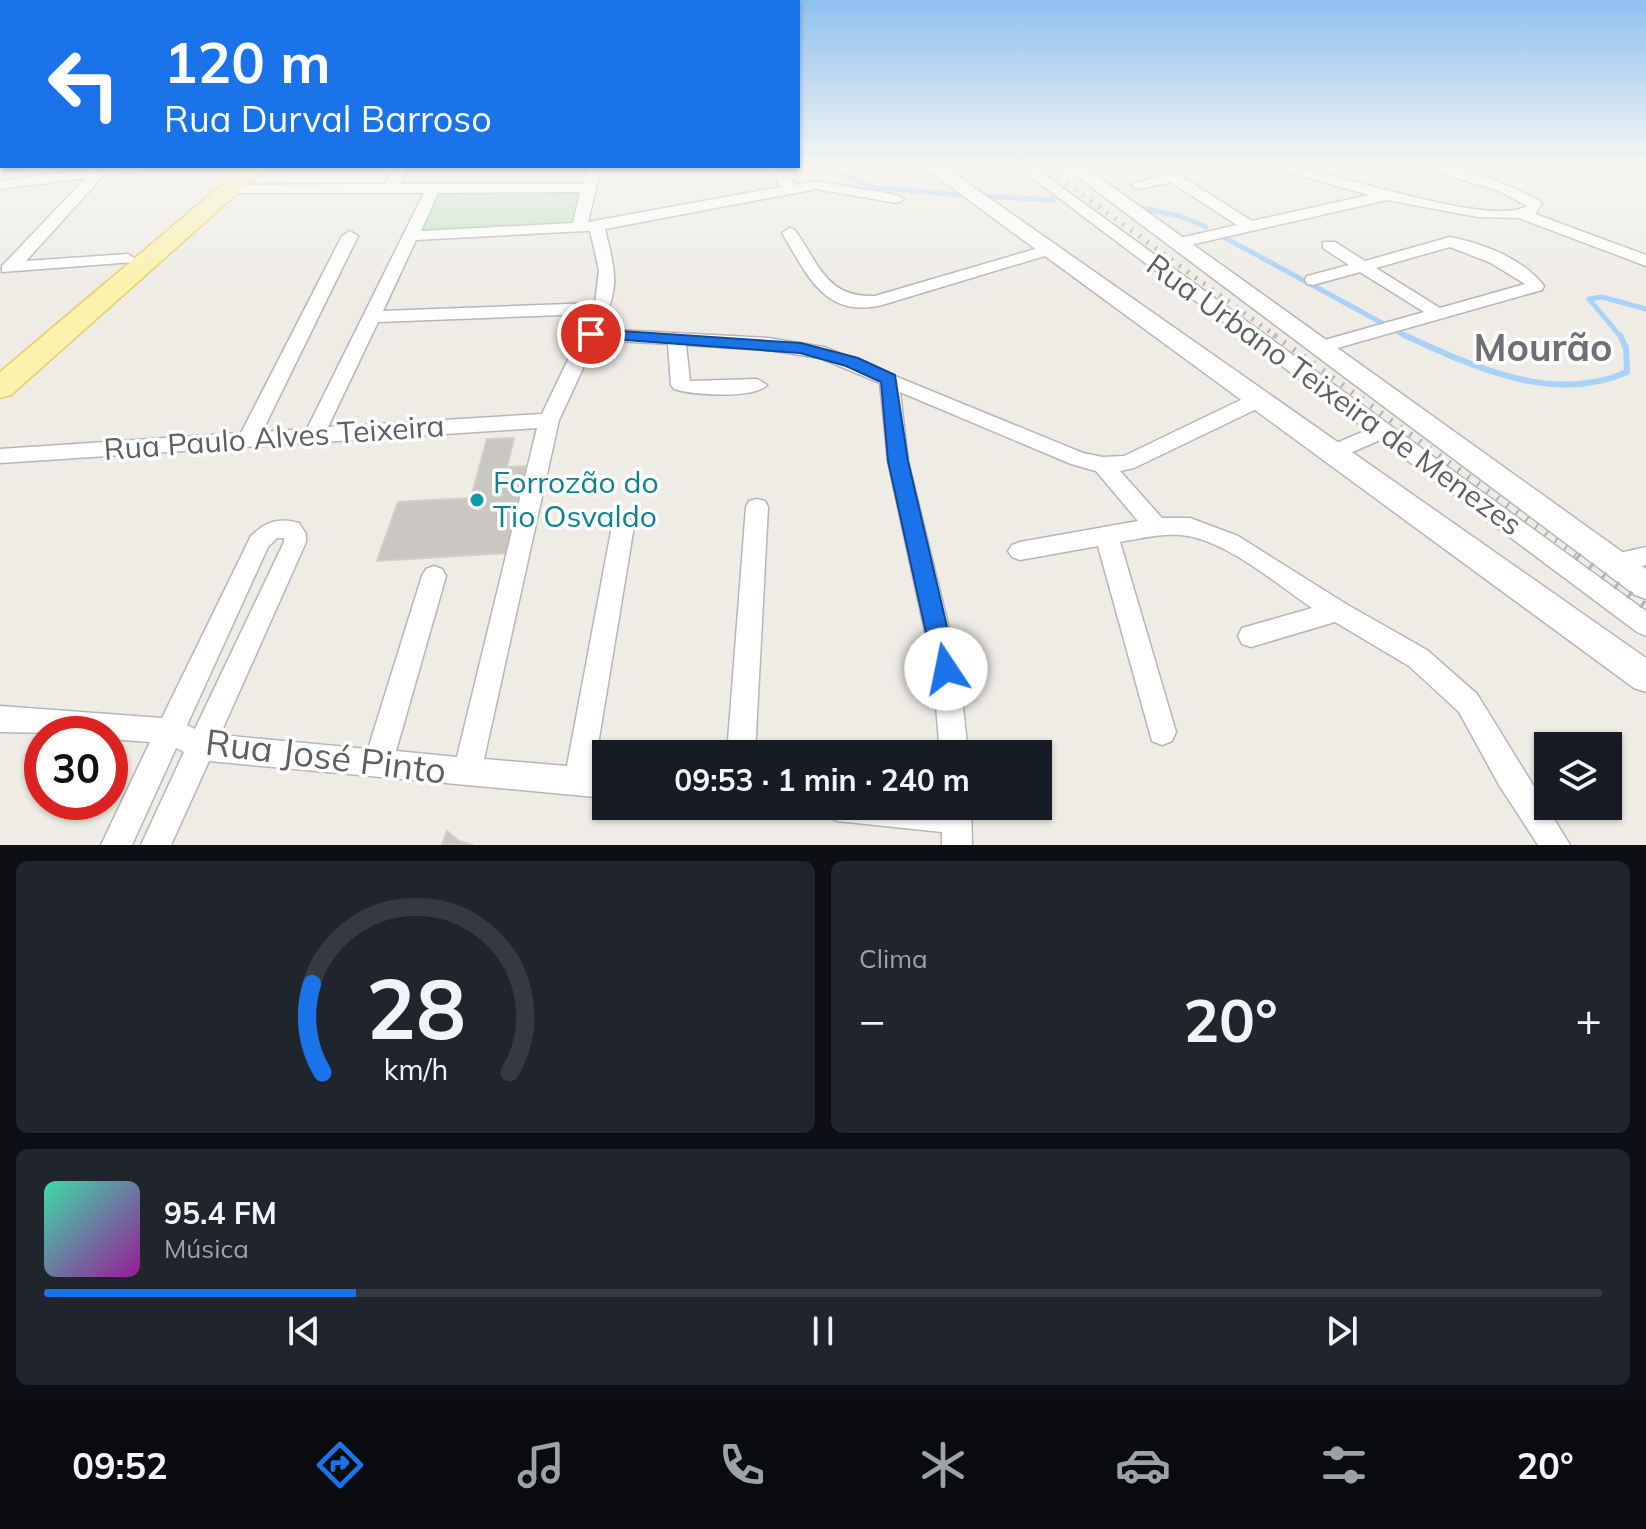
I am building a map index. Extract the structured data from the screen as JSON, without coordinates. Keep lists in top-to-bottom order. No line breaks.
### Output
{"streets":{"street":["Rua Urbano Teixeira de Menezes","Rua Paulo Alves Teixeira","Rua José Pinto"]},"districts":["Mourão"],"places":["Forrozão do Tio Osvaldo"],"page":{"turn":["120 m","Rua Durval Barroso"],"limit":"30","trip":"09:53 · 1 min · 240 m","tile":"Clima","heat":["−","20°","+"],"song":["95.4 FM","Música"],"tabs":["09:52","20°"],"gauge":["28","km/h"]}}
